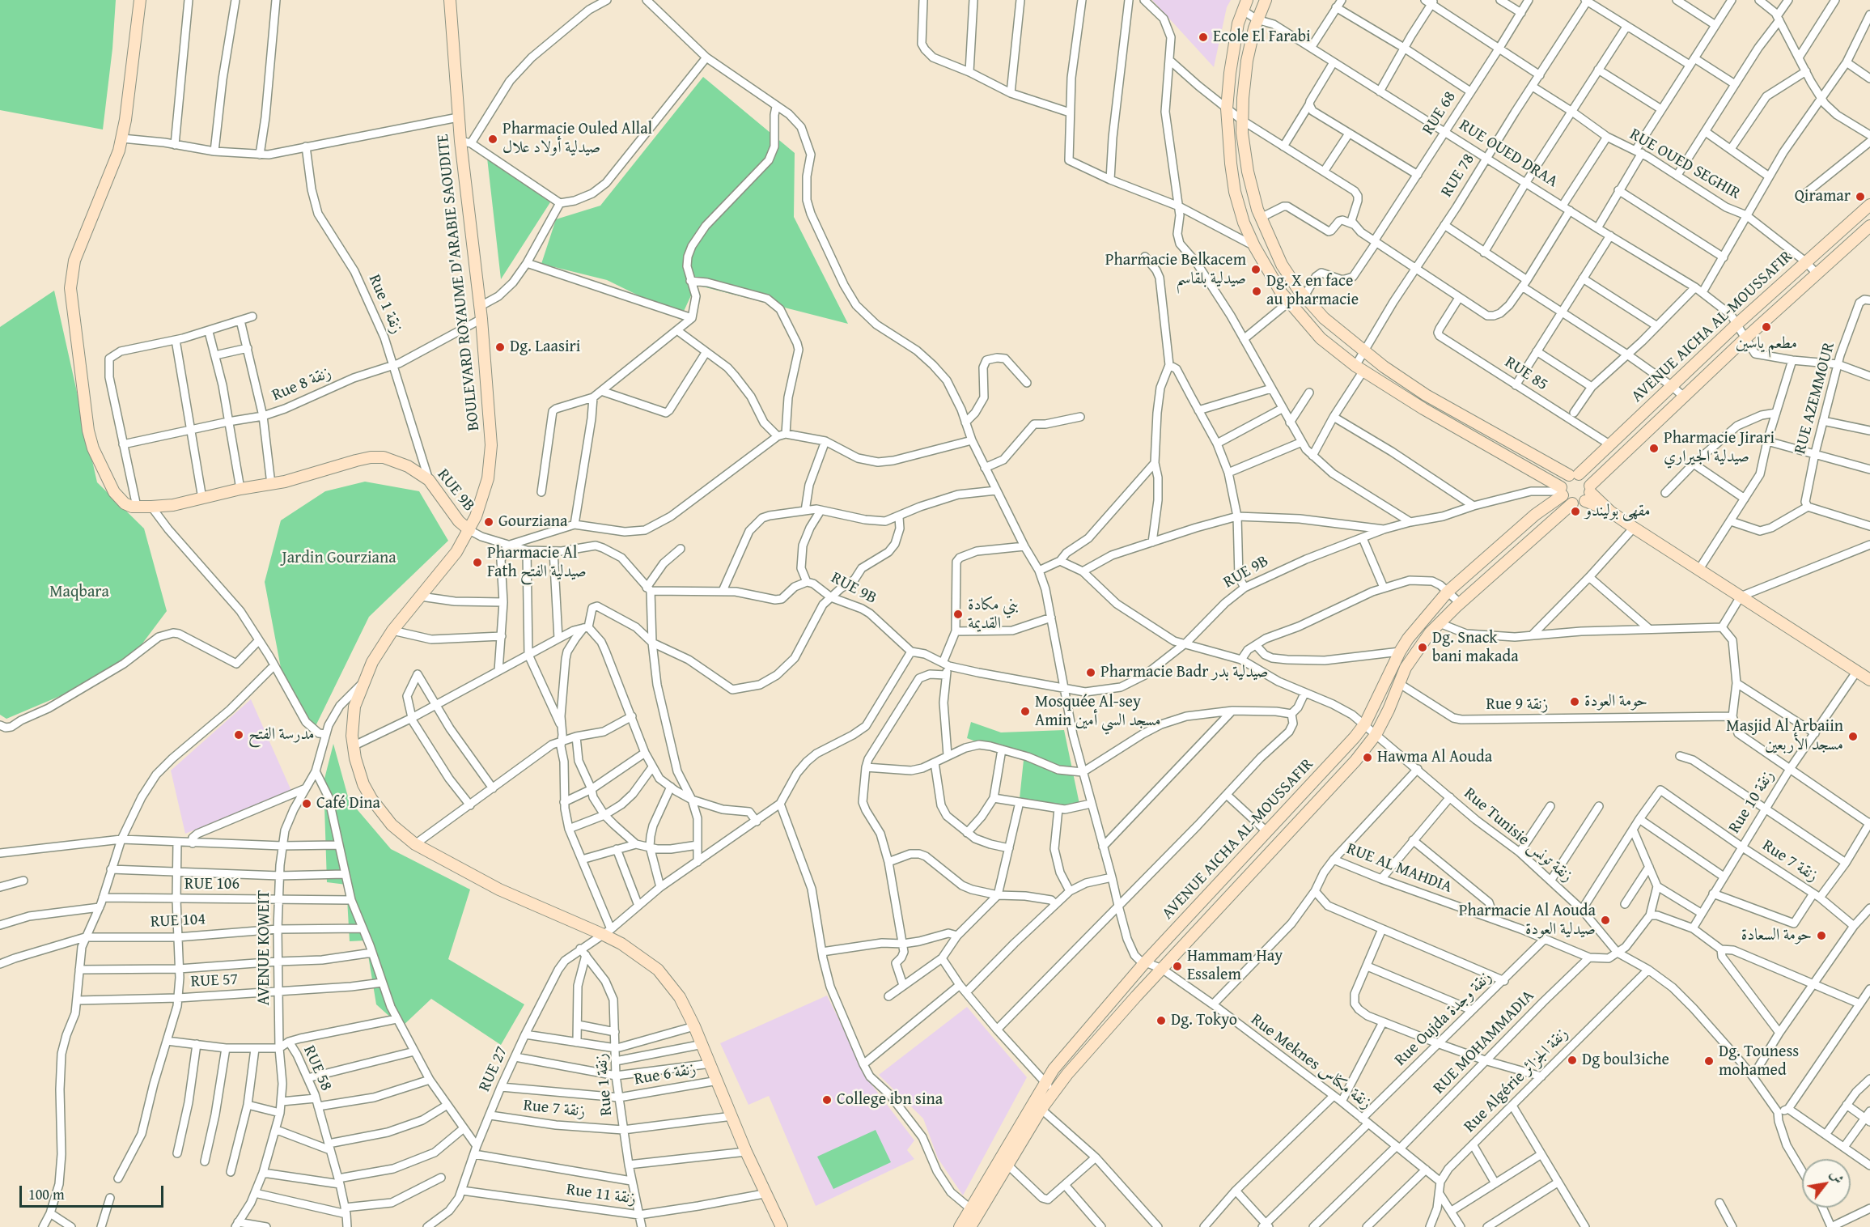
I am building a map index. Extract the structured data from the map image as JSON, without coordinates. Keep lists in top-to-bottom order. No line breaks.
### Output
{"streets":{"main road":["BOULEVARD ROYAUME D'ARABIE SAOUDITE","AVENUE AICHA AL-MOUSSAFIR","RUE 9B"],"street":["RUE 68","RUE OUED DRAA","RUE OUED SEGHIR","RUE 78","Rue 1 زنقة","RUE 85","Rue 8 زنقة","RUE AZEMMOUR","Rue 9 زنقة","Rue 10 زنقة","Rue Tunisie زنقة تونس","Rue 7 زنقة","RUE AL MAHDIA","RUE 106","RUE 104","AVENUE KOWEIT","RUE 57","Rue Oujda زنقة وجدة","RUE MOHAMMADIA","Rue Meknes زنقة مكناس","RUE 58","RUE 27","Rue 6 زنقة","Rue Algérie زنقة الجزائر","Rue 11 زنقة"]},"crossings":[["RUE 68","RUE OUED DRAA"],["RUE OUED DRAA","RUE 78"],["RUE OUED DRAA","AVENUE AICHA AL-MOUSSAFIR"],["RUE OUED DRAA","RUE AZEMMOUR"],["RUE OUED SEGHIR","RUE 78"],["RUE OUED SEGHIR","AVENUE AICHA AL-MOUSSAFIR"],["BOULEVARD ROYAUME D'ARABIE SAOUDITE","Rue 8 زنقة"],["BOULEVARD ROYAUME D'ARABIE SAOUDITE","RUE 9B"],["BOULEVARD ROYAUME D'ARABIE SAOUDITE","Rue 7 زنقة"],["BOULEVARD ROYAUME D'ARABIE SAOUDITE","AVENUE KOWEIT"],["BOULEVARD ROYAUME D'ARABIE SAOUDITE","RUE 27"],["BOULEVARD ROYAUME D'ARABIE SAOUDITE","Rue 6 زنقة"],["BOULEVARD ROYAUME D'ARABIE SAOUDITE","Rue 11 زنقة"],["Rue 1 زنقة","Rue 8 زنقة"],["Rue 1 زنقة","RUE 9B"],["Rue 1 زنقة","Rue 7 زنقة"],["Rue 1 زنقة","RUE 27"],["Rue 1 زنقة","Rue 6 زنقة"],["Rue 1 زنقة","Rue 11 زنقة"],["AVENUE AICHA AL-MOUSSAFIR","RUE 85"],["AVENUE AICHA AL-MOUSSAFIR","RUE 9B"],["AVENUE AICHA AL-MOUSSAFIR","Rue 9 زنقة"],["AVENUE AICHA AL-MOUSSAFIR","Rue Tunisie زنقة تونس"],["AVENUE AICHA AL-MOUSSAFIR","Rue Meknes زنقة مكناس"],["RUE 9B","Rue Tunisie زنقة تونس"],["Rue 10 زنقة","Rue 7 زنقة"],["Rue Tunisie زنقة تونس","RUE AL MAHDIA"],["Rue Tunisie زنقة تونس","Rue Algérie زنقة الجزائر"],["Rue 7 زنقة","RUE 27"],["RUE AL MAHDIA","Rue Oujda زنقة وجدة"],["RUE AL MAHDIA","RUE MOHAMMADIA"],["RUE 106","AVENUE KOWEIT"],["RUE 104","AVENUE KOWEIT"],["AVENUE KOWEIT","RUE 57"],["AVENUE KOWEIT","RUE 58"],["Rue Oujda زنقة وجدة","Rue Meknes زنقة مكناس"],["RUE MOHAMMADIA","Rue Meknes زنقة مكناس"],["Rue Meknes زنقة مكناس","Rue Algérie زنقة الجزائر"],["RUE 27","Rue 6 زنقة"],["RUE 27","Rue 11 زنقة"]],"parks":["Jardin Gourziana","Maqbara"],"places":["Ecole El Farabi","Pharmacie Ouled Allal صيدلية أولاد علال","Qiramar","Pharmacie Belkacem صيدلية بلقاسم","Dg. X en face au pharmacie","مطعم ياسين","Dg. Laasiri","Pharmacie Jirari صيدلية الجيراري","مقهى بوليندو","Gourziana","Pharmacie Al Fath صيدلية الفتح","بني مكادة القديمة","Dg. Snack bani makada","Pharmacie Badr صيدلية بدر","حومة العودة","Mosquée Al-sey Amin مسجد السي أمين","مدرسة الفتح","Masjid Al Arbaiin مسجد الأربعين","Hawma Al Aouda","Café Dina","Pharmacie Al Aouda صيدلية العودة","حومة السعادة","Hammam Hay Essalem","Dg. Tokyo","Dg boul3iche","Dg. Touness mohamed","College ibn sina"],"scale_bar":"100 m","north":"top right"}
